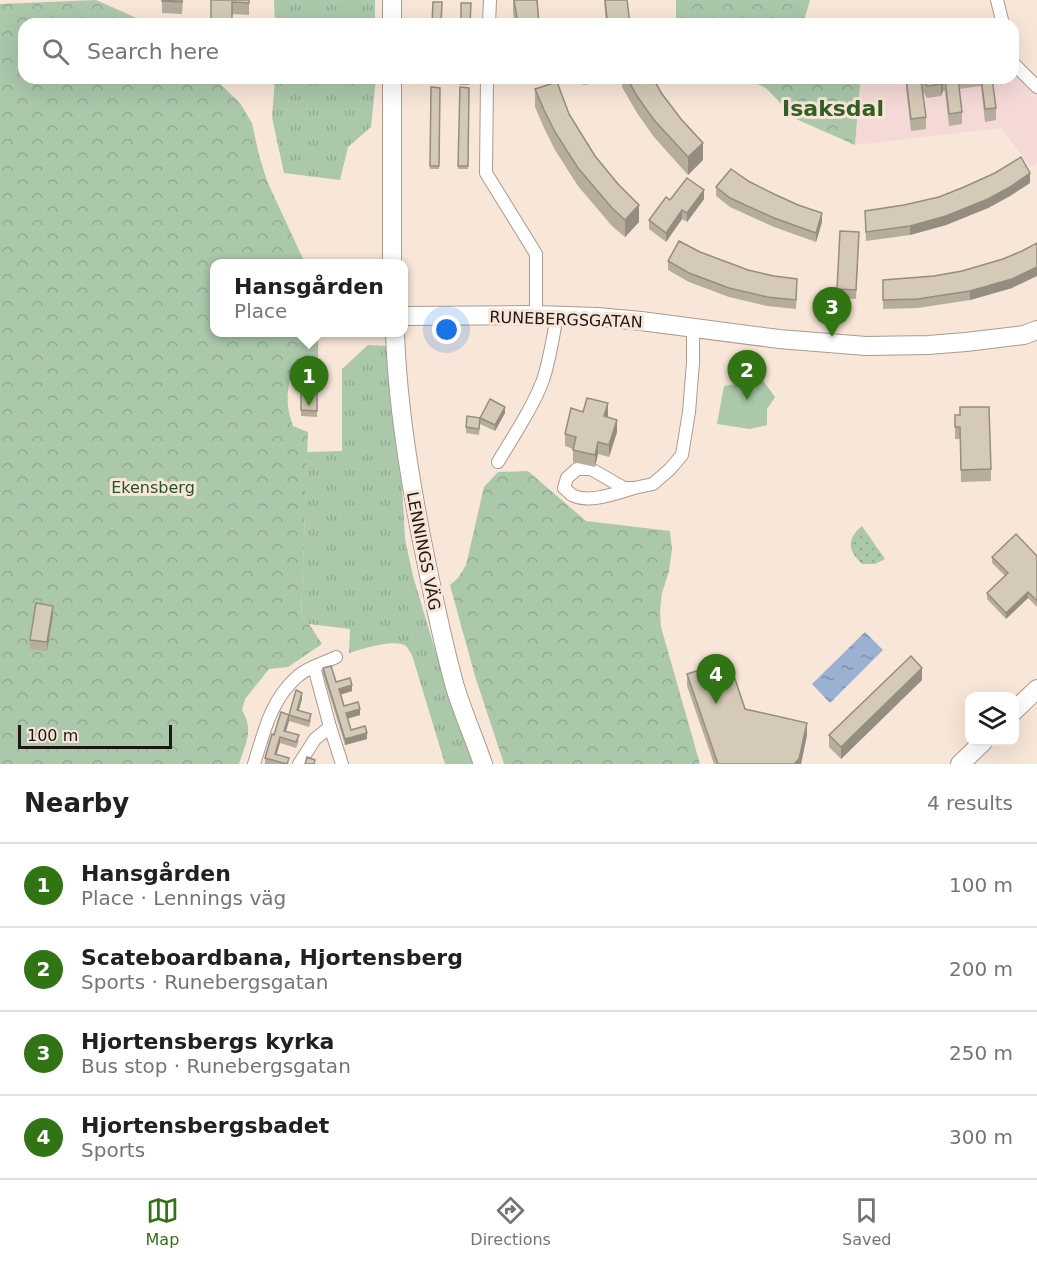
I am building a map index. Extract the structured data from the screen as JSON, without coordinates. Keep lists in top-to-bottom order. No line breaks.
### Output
{"streets":{"street":["RUNEBERGSGATAN","LENNINGS VÄG"]},"districts":["Isaksdal"],"parks":["Ekensberg"],"scale_bar":"100 m","page":{"search":"Search here","popup":["Hansgården","Place"],"pins":["3","2","1","4"],"scale":"100 m","heading":["Nearby","4 results"],"list":[{"mark":"1","name":"Hansgården","note":"Place · Lennings väg","value":"100 m"},{"mark":"2","name":"Scateboardbana, Hjortensberg","note":"Sports · Runebergsgatan","value":"200 m"},{"mark":"3","name":"Hjortensbergs kyrka","note":"Bus stop · Runebergsgatan","value":"250 m"},{"mark":"4","name":"Hjortensbergsbadet","note":"Sports","value":"300 m"}],"nav":["Map","Directions","Saved"]}}
